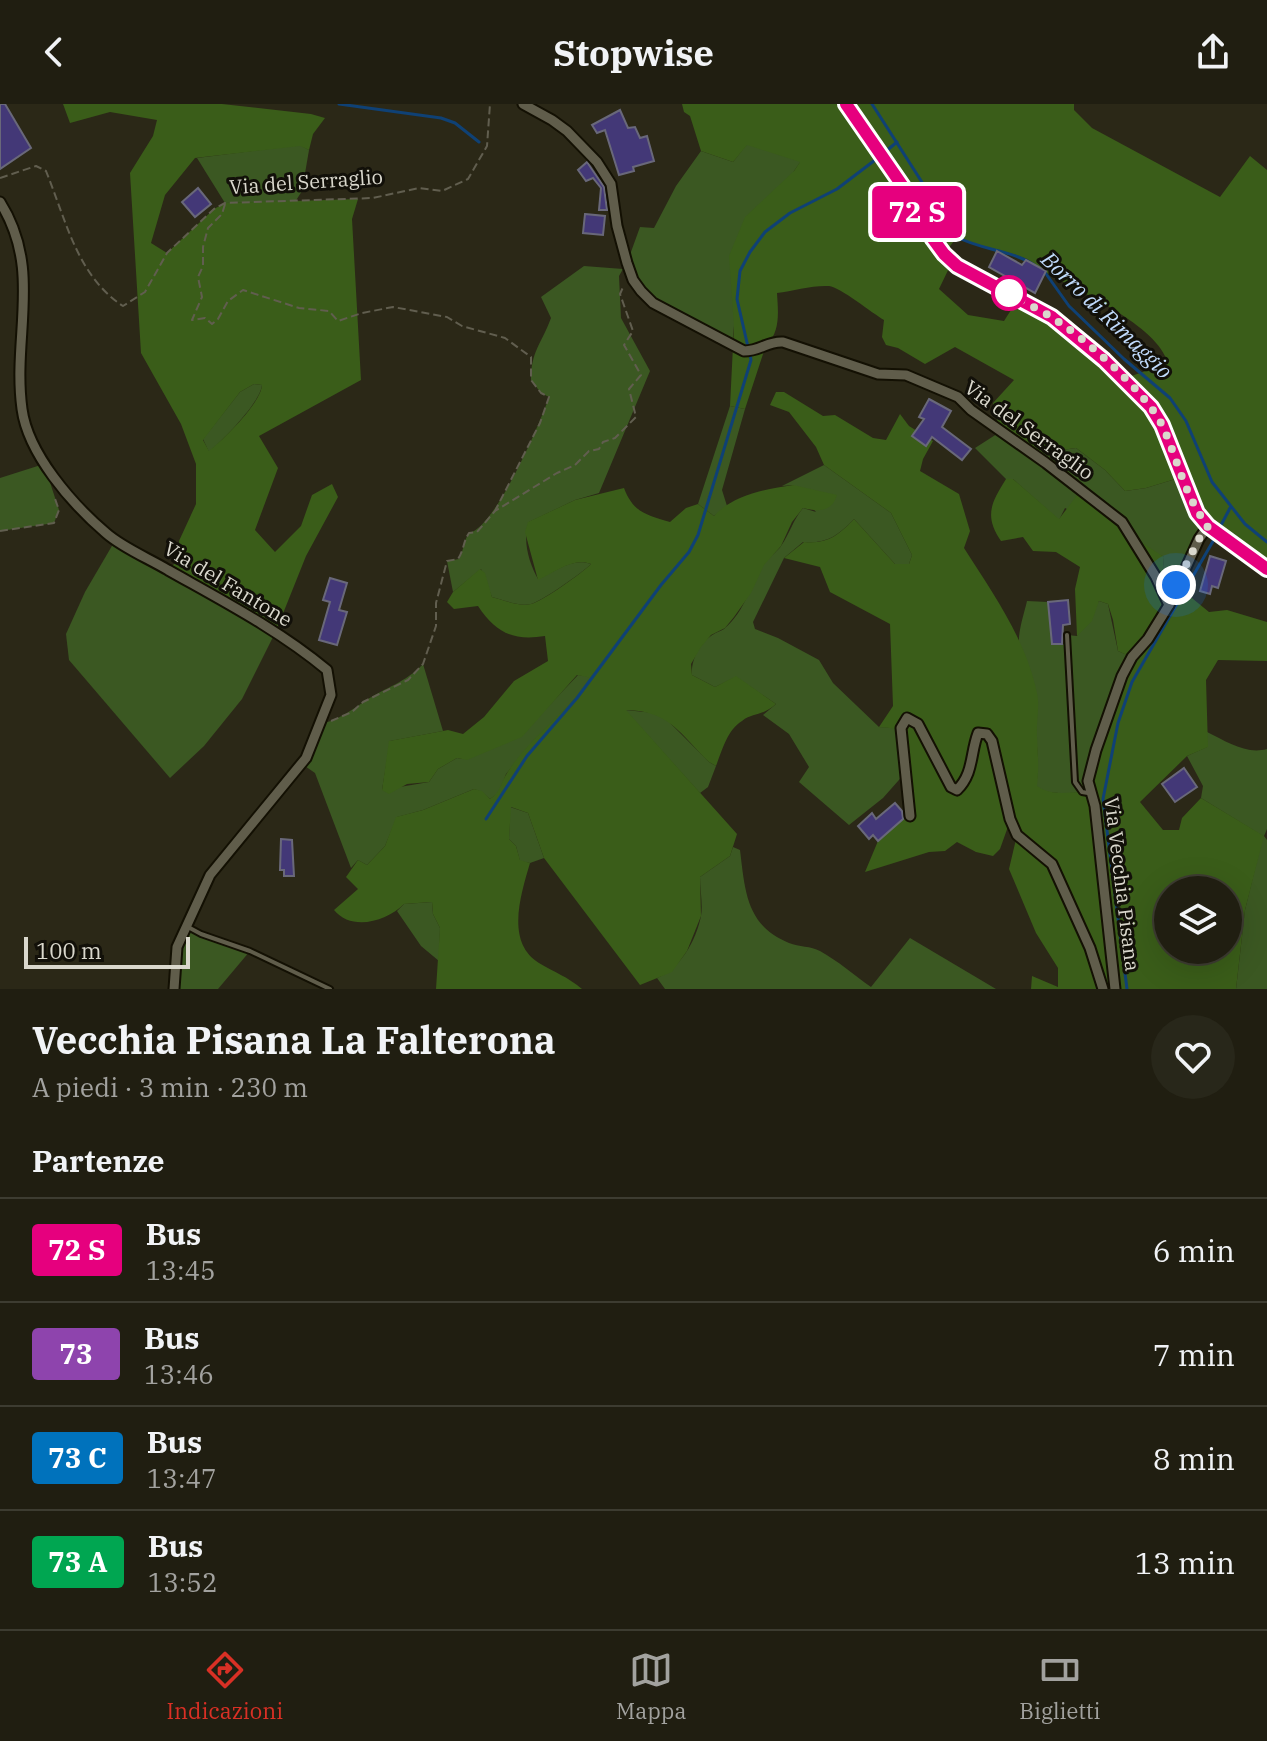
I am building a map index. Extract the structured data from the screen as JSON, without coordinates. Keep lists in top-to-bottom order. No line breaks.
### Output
{"streets":{"street":["Via del Serraglio","Via del Fantone","Via Vecchia Pisana"]},"crossings":[["Via del Serraglio","Via Vecchia Pisana"]],"water":["Borro di Rimaggio"],"scale_bar":"100 m","page":{"header":"Stopwise","on_map":"72 S","scale":"100 m","heading":[["Vecchia Pisana La Falterona","A piedi · 3 min · 230 m"],"Partenze"],"list":[{"mark":"72 S","name":"Bus","note":"13:45","value":"6 min"},{"mark":"73","name":"Bus","note":"13:46","value":"7 min"},{"mark":"73 C","name":"Bus","note":"13:47","value":"8 min"},{"mark":"73 A","name":"Bus","note":"13:52","value":"13 min"}],"tabs":["Indicazioni","Mappa","Biglietti"]}}
